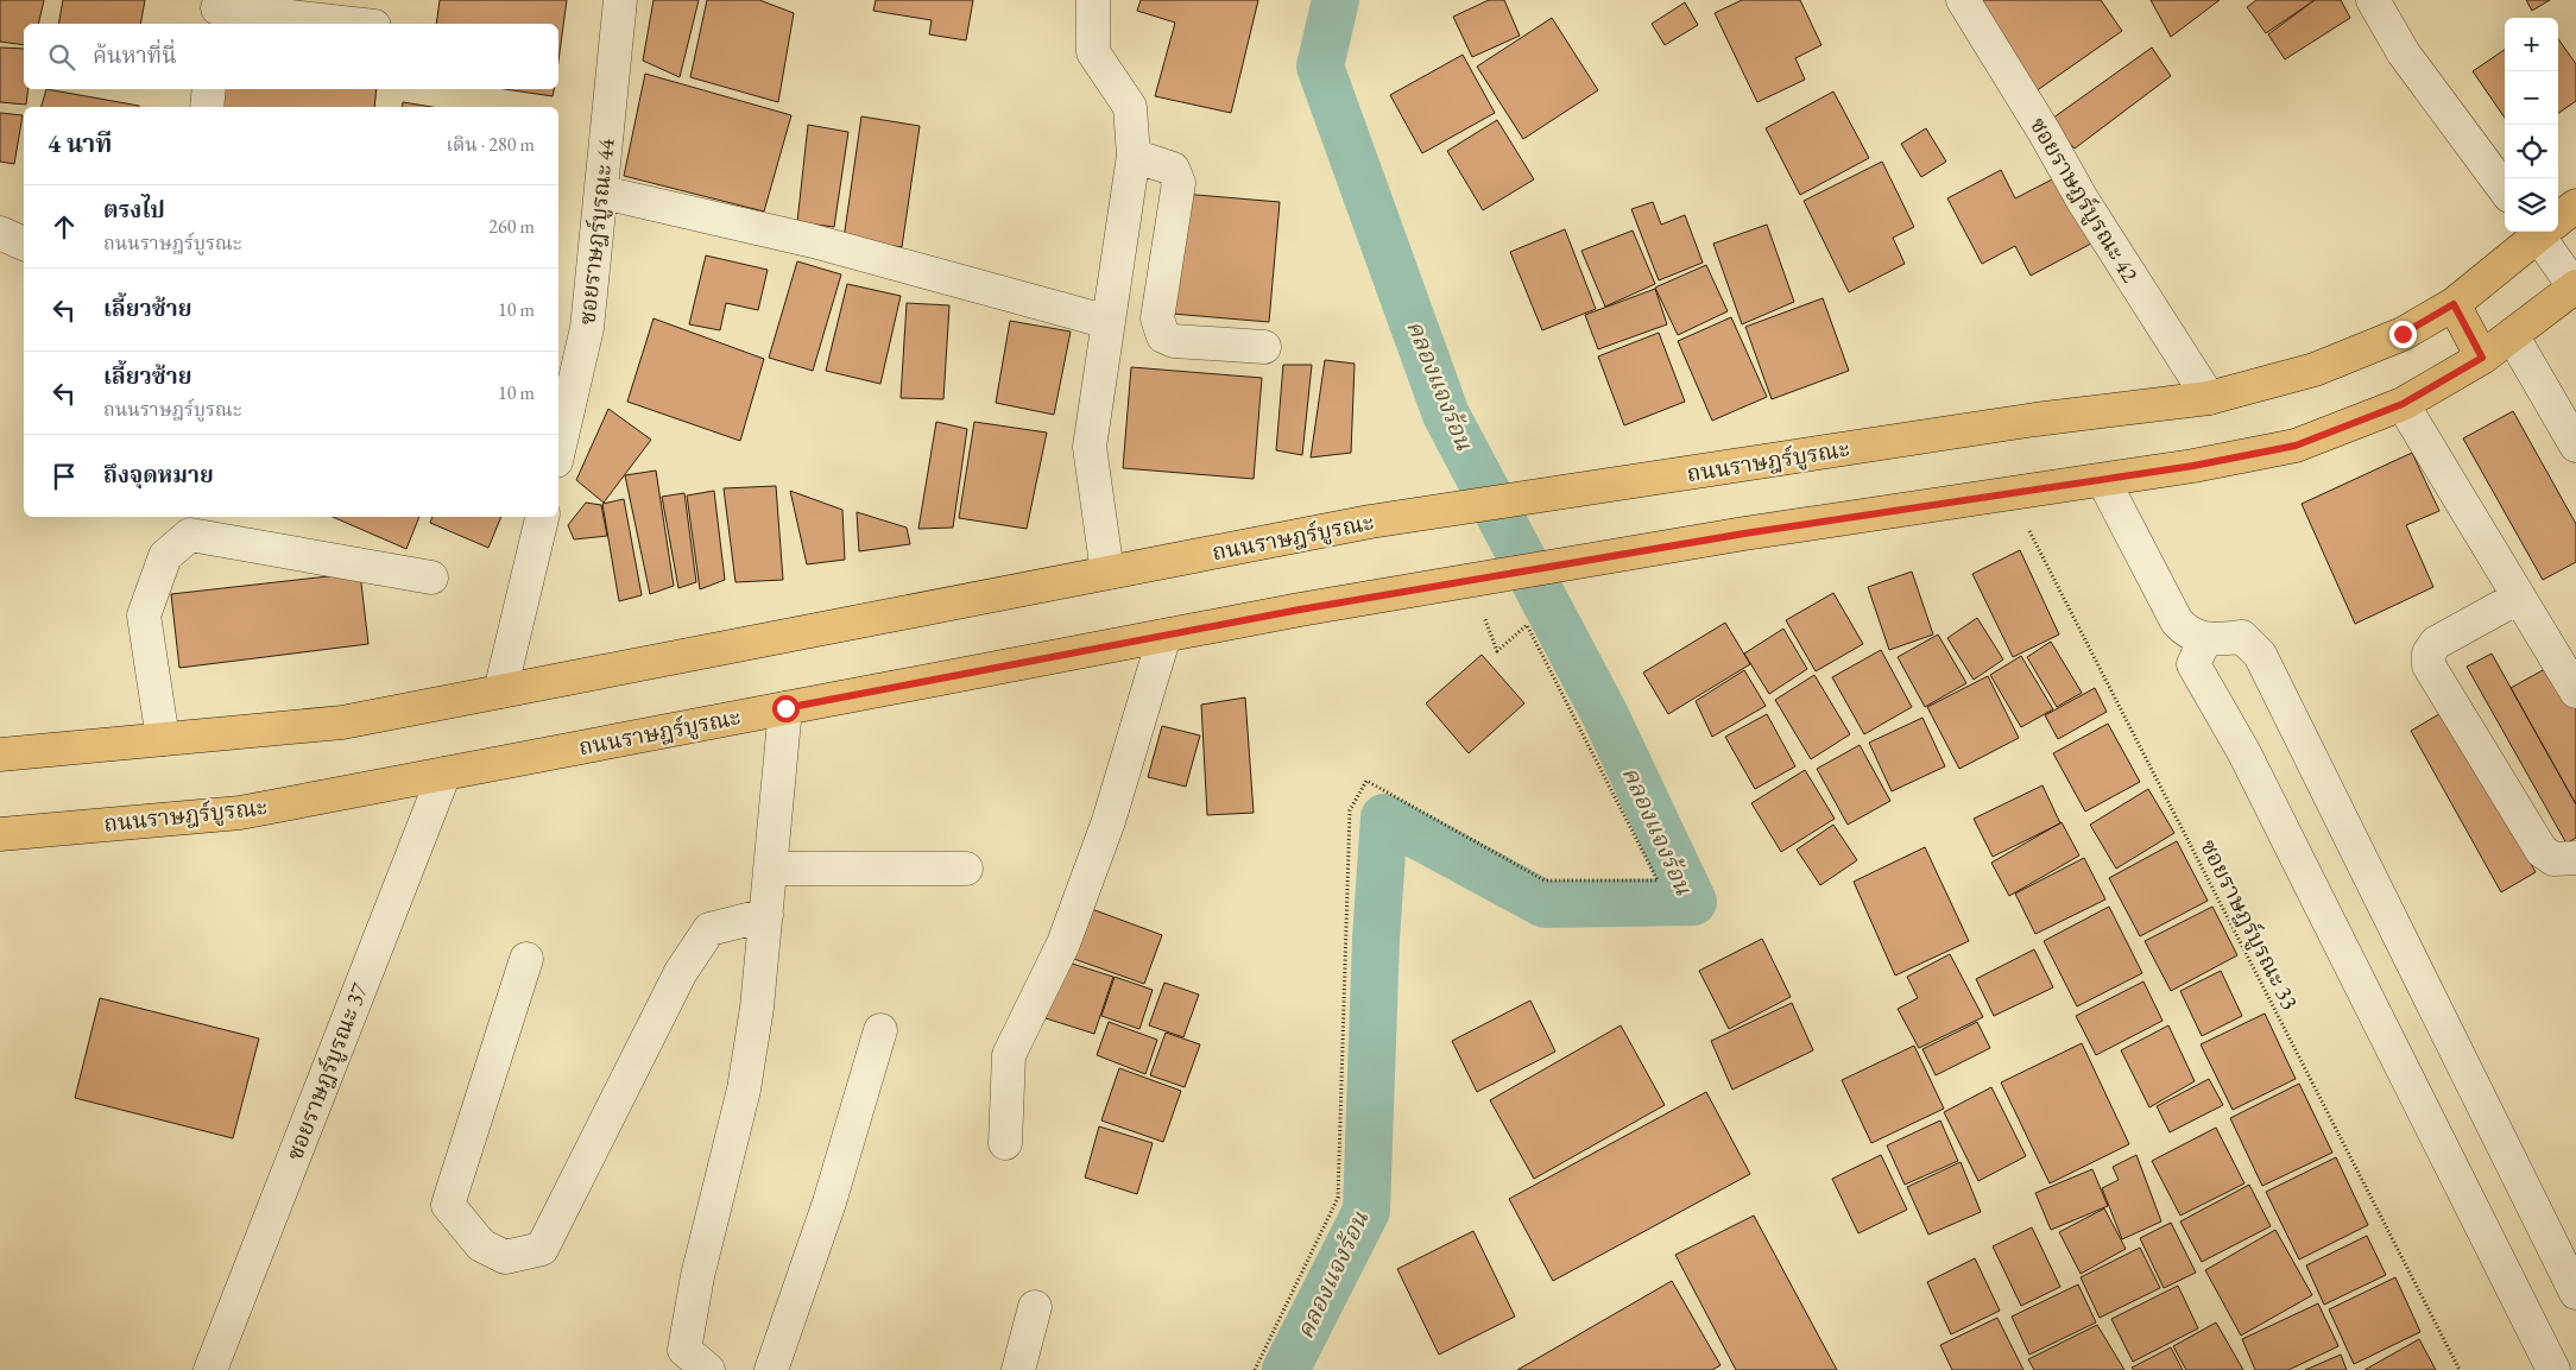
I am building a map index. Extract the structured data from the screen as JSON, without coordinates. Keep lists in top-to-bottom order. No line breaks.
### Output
{"streets":{"main road":["ถนนราษฎร์บูรณะ"],"street":["ซอยราษฎร์บูรณะ 42","ซอยราษฎร์บูรณะ 44","ซอยราษฎร์บูรณะ 37"],"path":["ซอยราษฎร์บูรณะ 33"]},"crossings":[["ซอยราษฎร์บูรณะ 42","ถนนราษฎร์บูรณะ"],["ถนนราษฎร์บูรณะ","ซอยราษฎร์บูรณะ 33"],["ถนนราษฎร์บูรณะ","ซอยราษฎร์บูรณะ 37"]],"water":["คลองแจงร้อน"],"page":{"map_buttons":["+","−"],"search":"ค้นหาที่นี่","heading":["4 นาที","เดิน · 280 m"],"list":[["ตรงไป","ถนนราษฎร์บูรณะ","260 m"],["เลี้ยวซ้าย","10 m"],["เลี้ยวซ้าย","ถนนราษฎร์บูรณะ","10 m"],"ถึงจุดหมาย"]}}
